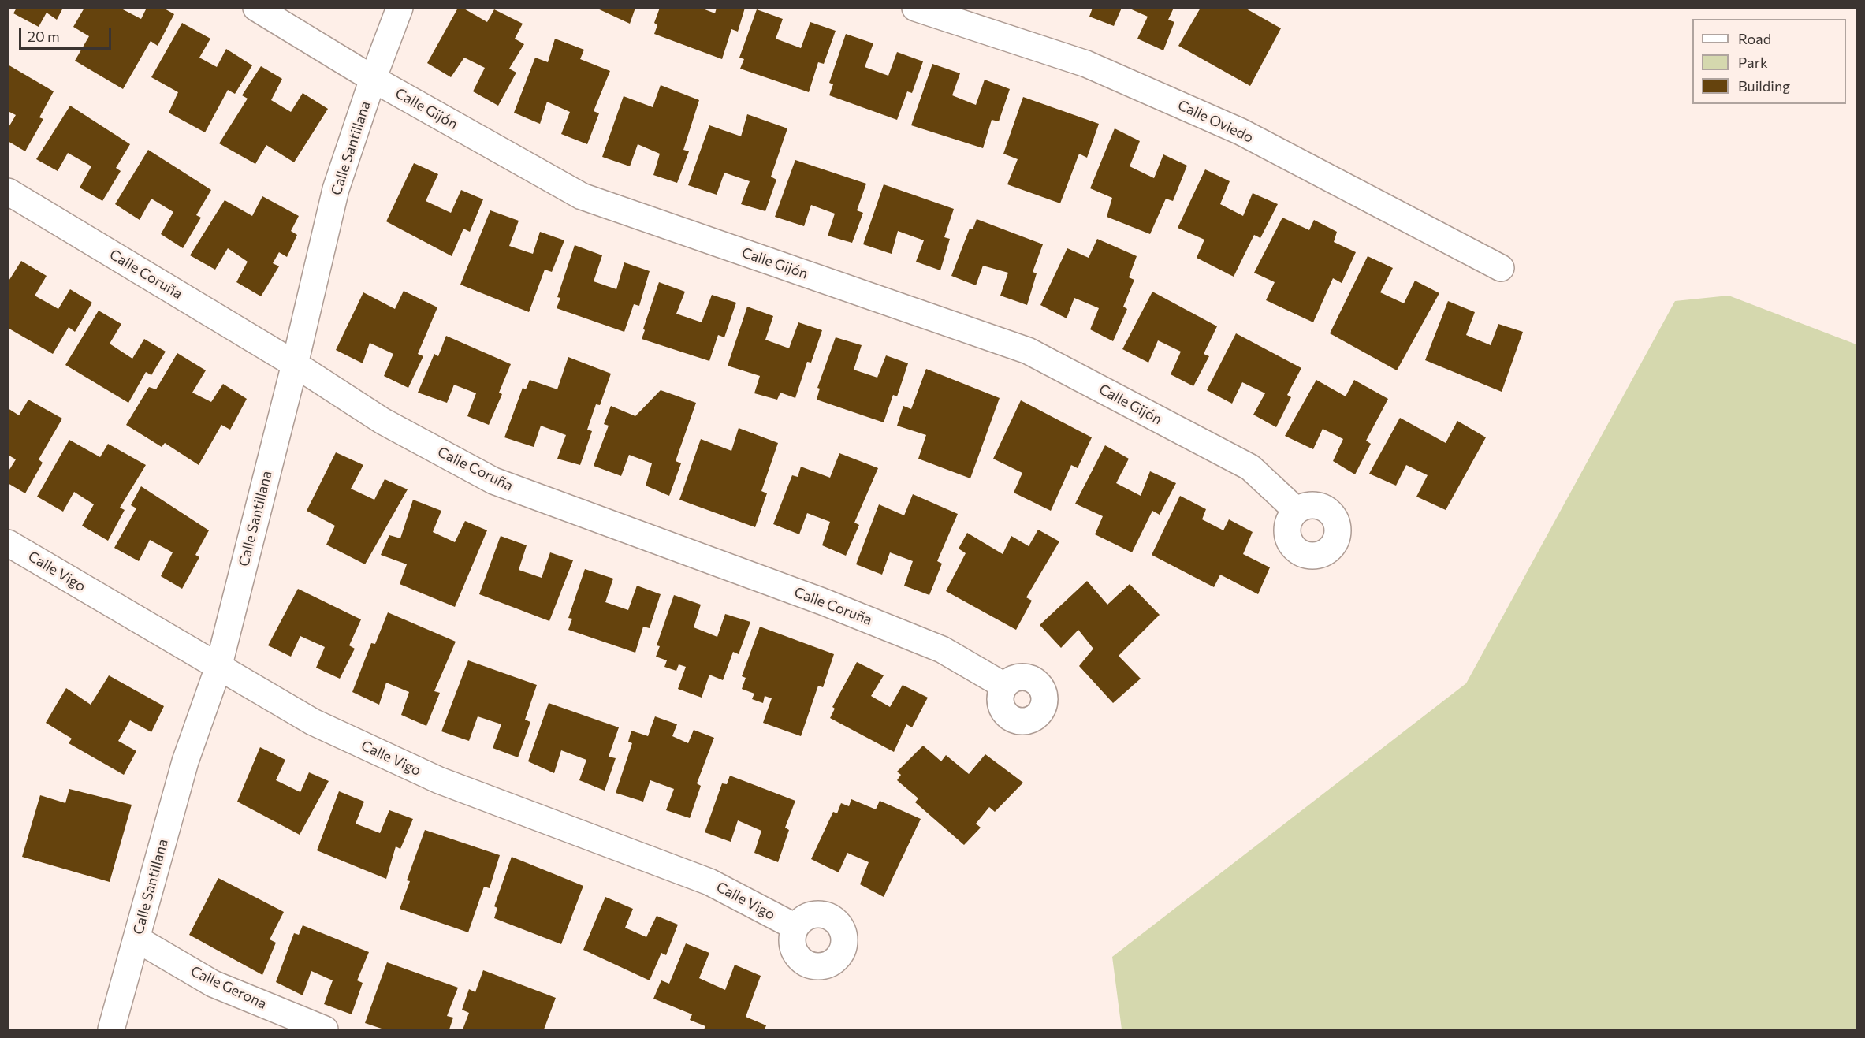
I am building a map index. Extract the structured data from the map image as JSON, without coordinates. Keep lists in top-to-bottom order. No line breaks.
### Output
{"streets":{"street":["Calle Gijón","Calle Oviedo","Calle Santillana","Calle Coruña","Calle Vigo","Calle Gerona"]},"crossings":[["Calle Gijón","Calle Santillana"],["Calle Santillana","Calle Coruña"],["Calle Santillana","Calle Vigo"],["Calle Santillana","Calle Gerona"]],"legend":["Road","Park","Building"],"scale_bar":"20 m"}
